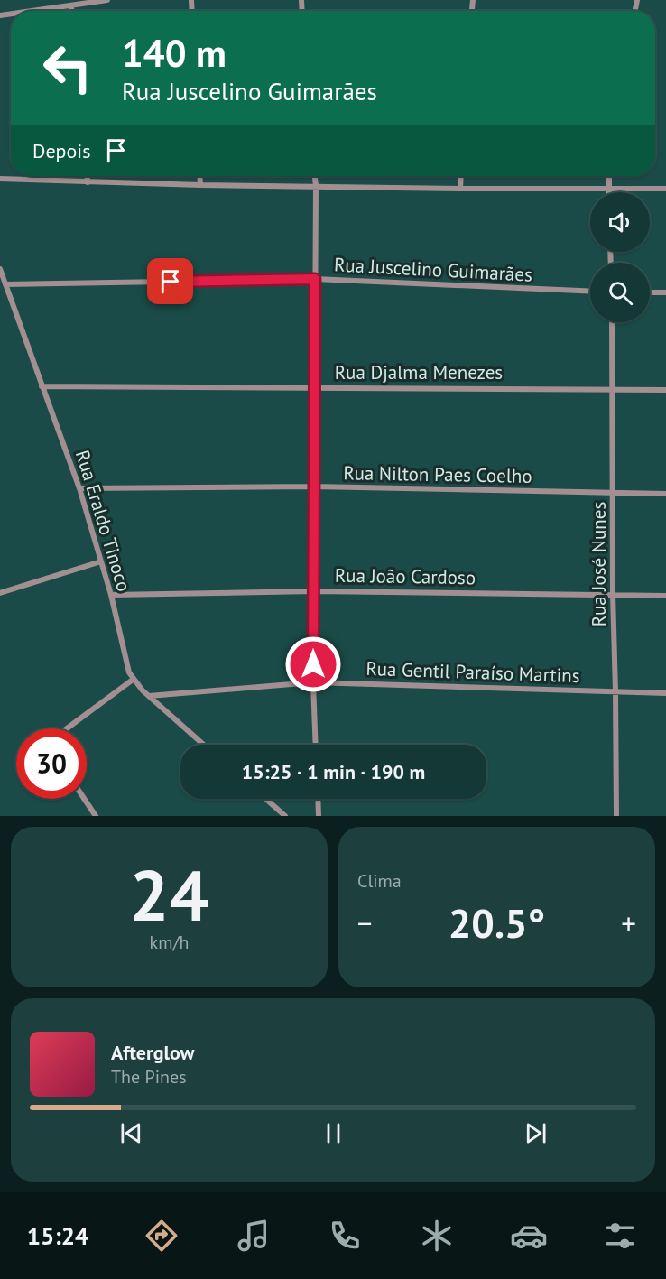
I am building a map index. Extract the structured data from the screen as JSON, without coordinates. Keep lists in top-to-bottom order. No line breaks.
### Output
{"streets":{"street":["Rua Juscelino Guimarães","Rua Djalma Menezes","Rua Nilton Paes Coelho","Rua Eraldo Tinoco","Rua José Nunes","Rua João Cardoso","Rua Gentil Paraíso Martins"]},"crossings":[["Rua Juscelino Guimarães","Rua Eraldo Tinoco"],["Rua Djalma Menezes","Rua Eraldo Tinoco"],["Rua Djalma Menezes","Rua José Nunes"],["Rua Nilton Paes Coelho","Rua Eraldo Tinoco"],["Rua Nilton Paes Coelho","Rua José Nunes"],["Rua Eraldo Tinoco","Rua João Cardoso"],["Rua Eraldo Tinoco","Rua Gentil Paraíso Martins"],["Rua José Nunes","Rua João Cardoso"],["Rua José Nunes","Rua Gentil Paraíso Martins"]],"page":{"turn":["140 m","Rua Juscelino Guimarães"],"then":"Depois","limit":"30","trip":"15:25 · 1 min · 190 m","tile":[["24","km/h"],"Clima"],"heat":["−","20.5°","+"],"song":["Afterglow","The Pines"],"tabs":"15:24"}}
